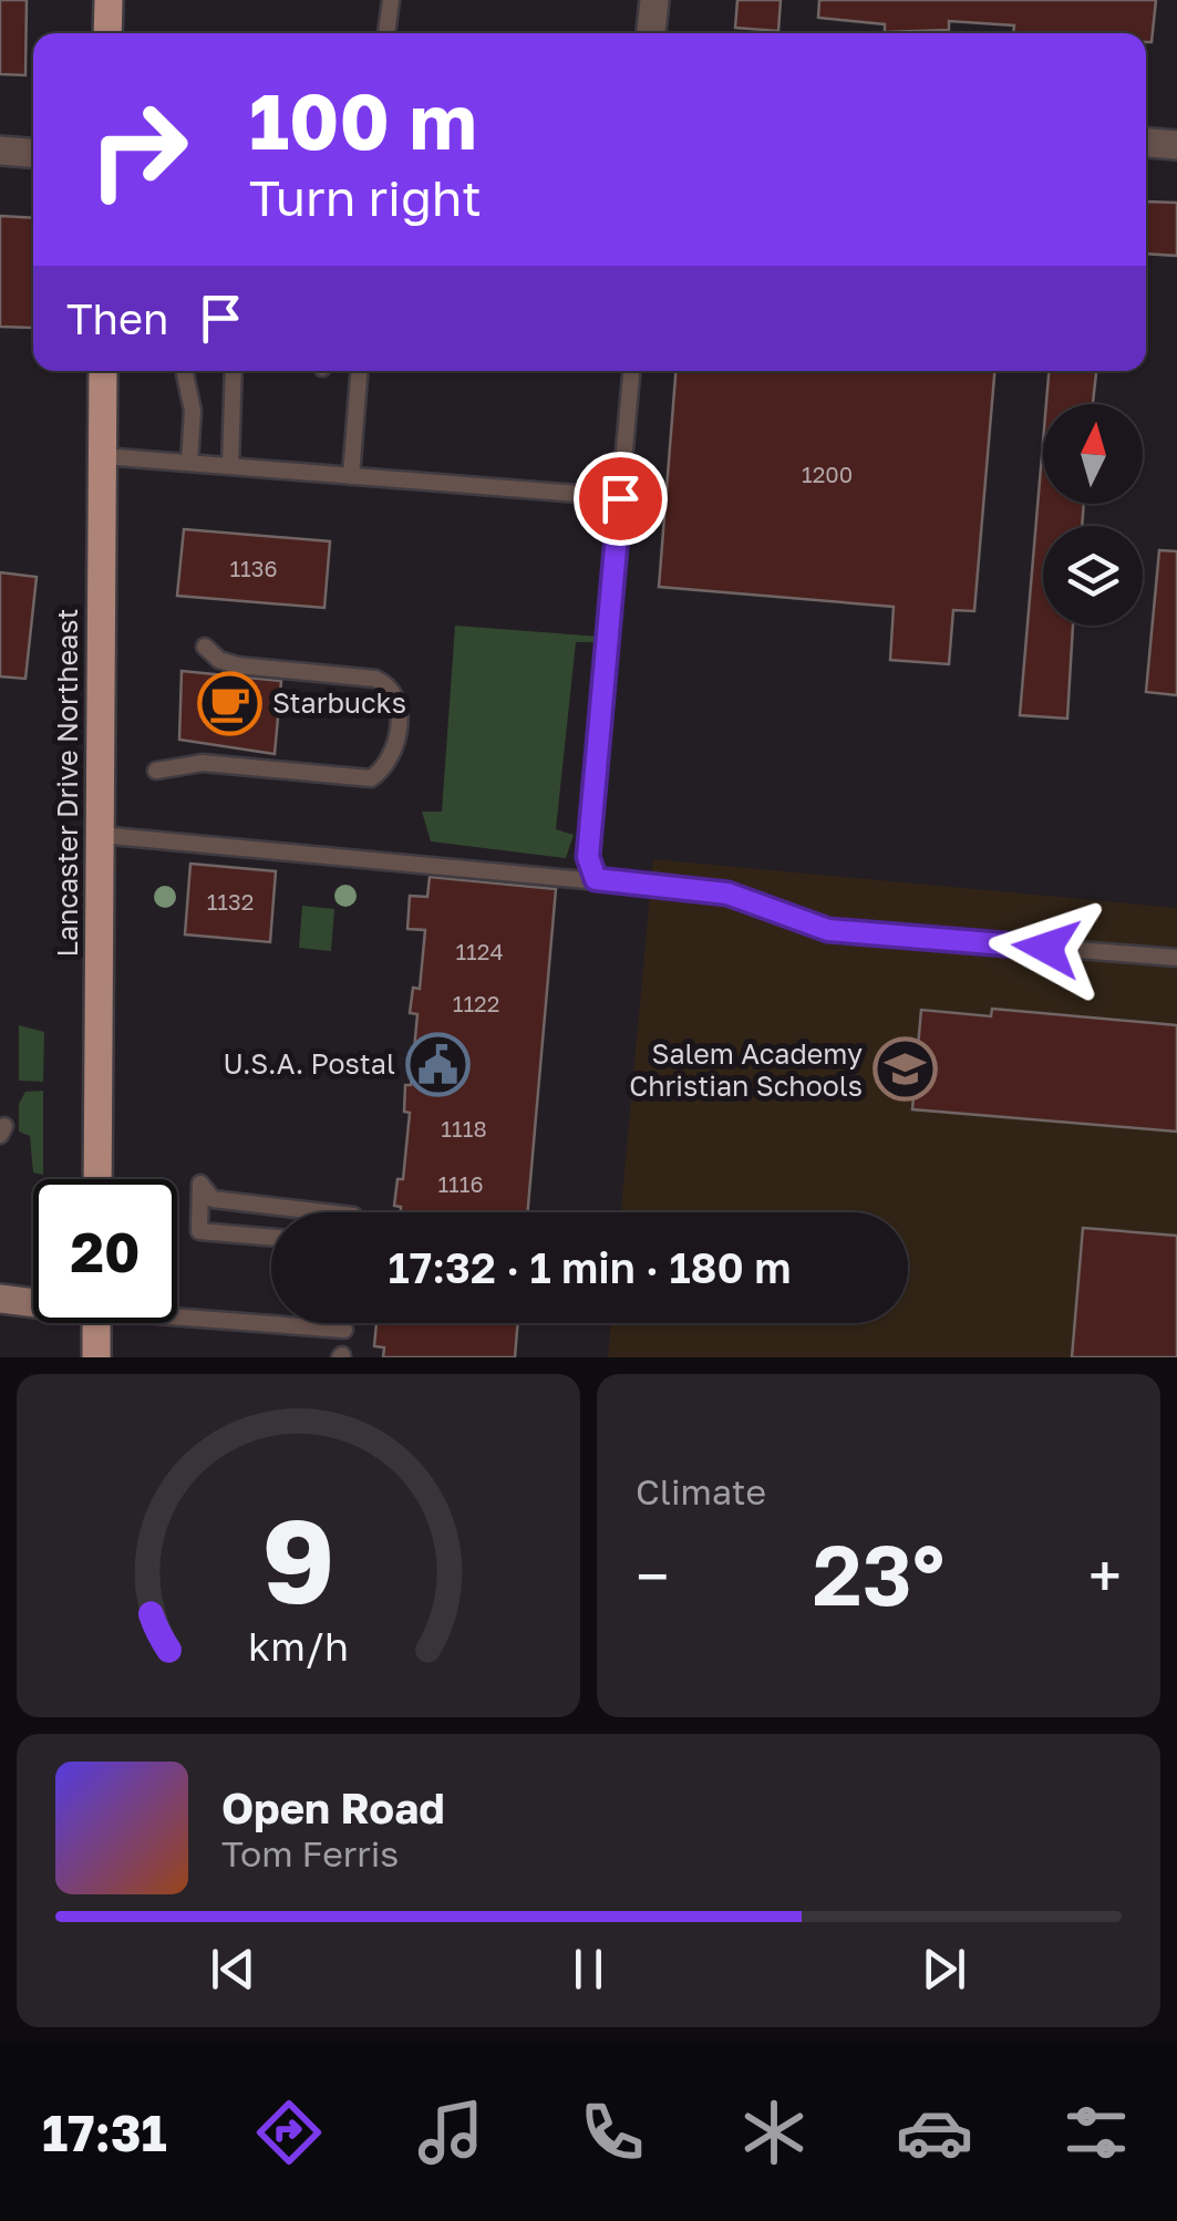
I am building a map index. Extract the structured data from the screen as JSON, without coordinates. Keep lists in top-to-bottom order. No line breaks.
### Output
{"streets":{"main road":["Lancaster Drive Northeast"]},"places":{"cafe":["Starbucks"],"public building":["U.S.A. Postal"],"school or university":["Salem Academy Christian Schools"]},"house_numbers":["1200","1136","1132","1124","1122","1118","1116"],"north":"top","page":{"turn":["100 m","Turn right"],"then":"Then","limit":"20","trip":"17:32 · 1 min · 180 m","tile":"Climate","heat":["−","23°","+"],"song":["Open Road","Tom Ferris"],"tabs":"17:31","gauge":["9","km/h"]}}
